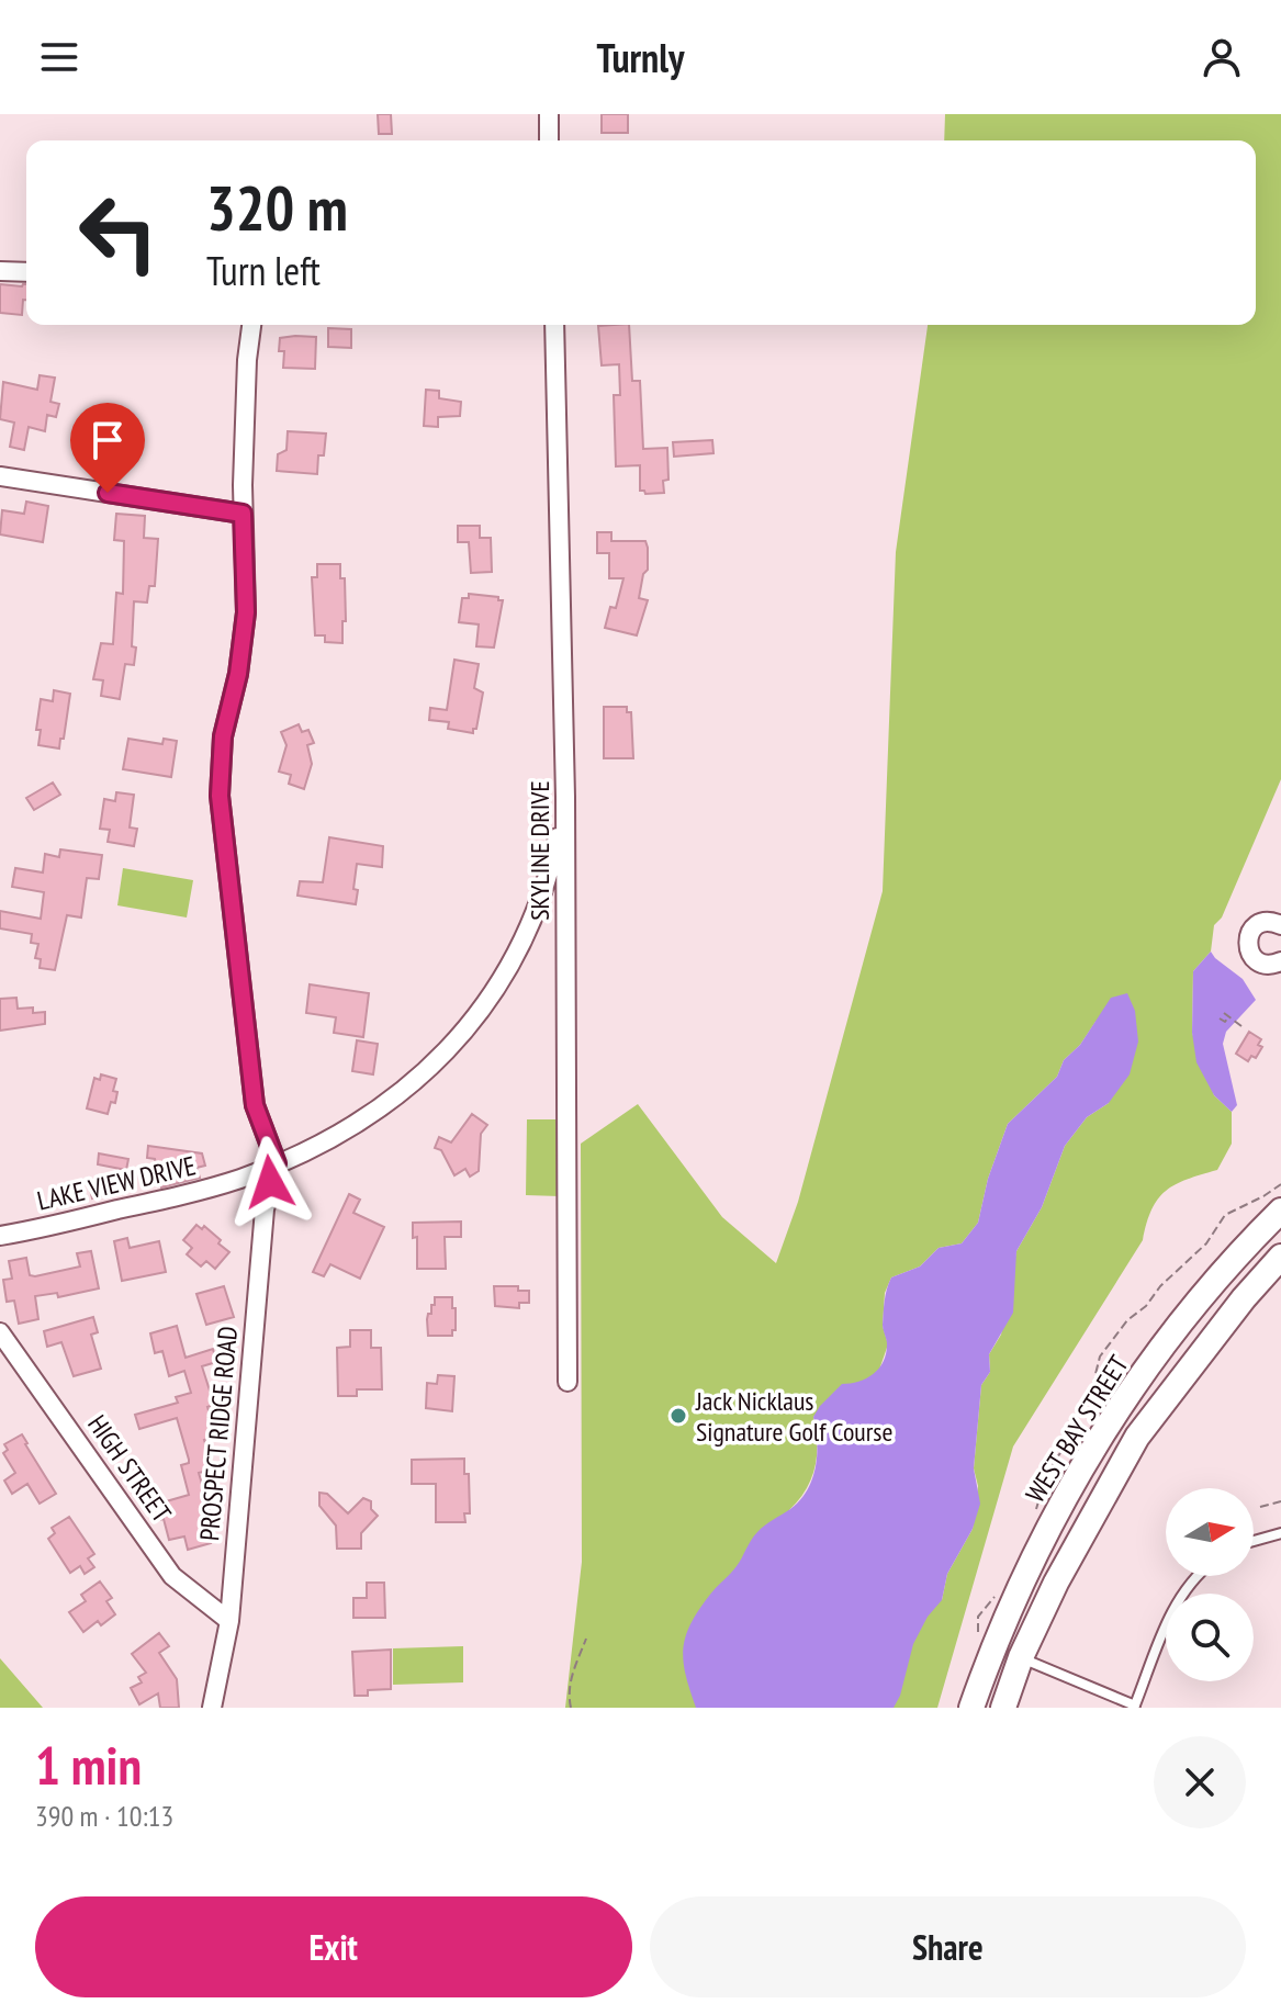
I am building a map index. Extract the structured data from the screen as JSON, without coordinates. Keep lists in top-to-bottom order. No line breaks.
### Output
{"streets":{"main road":["WEST BAY STREET"],"street":["SKYLINE DRIVE","LAKE VIEW DRIVE","PROSPECT RIDGE ROAD","HIGH STREET"]},"crossings":[["SKYLINE DRIVE","LAKE VIEW DRIVE"],["LAKE VIEW DRIVE","PROSPECT RIDGE ROAD"],["PROSPECT RIDGE ROAD","HIGH STREET"]],"places":["Jack Nicklaus Signature Golf Course"],"north":"right","page":{"header":"Turnly","turn":["320 m","Turn left"],"heading":["1 min","390 m · 10:13"],"buttons":["Exit","Share"]}}
